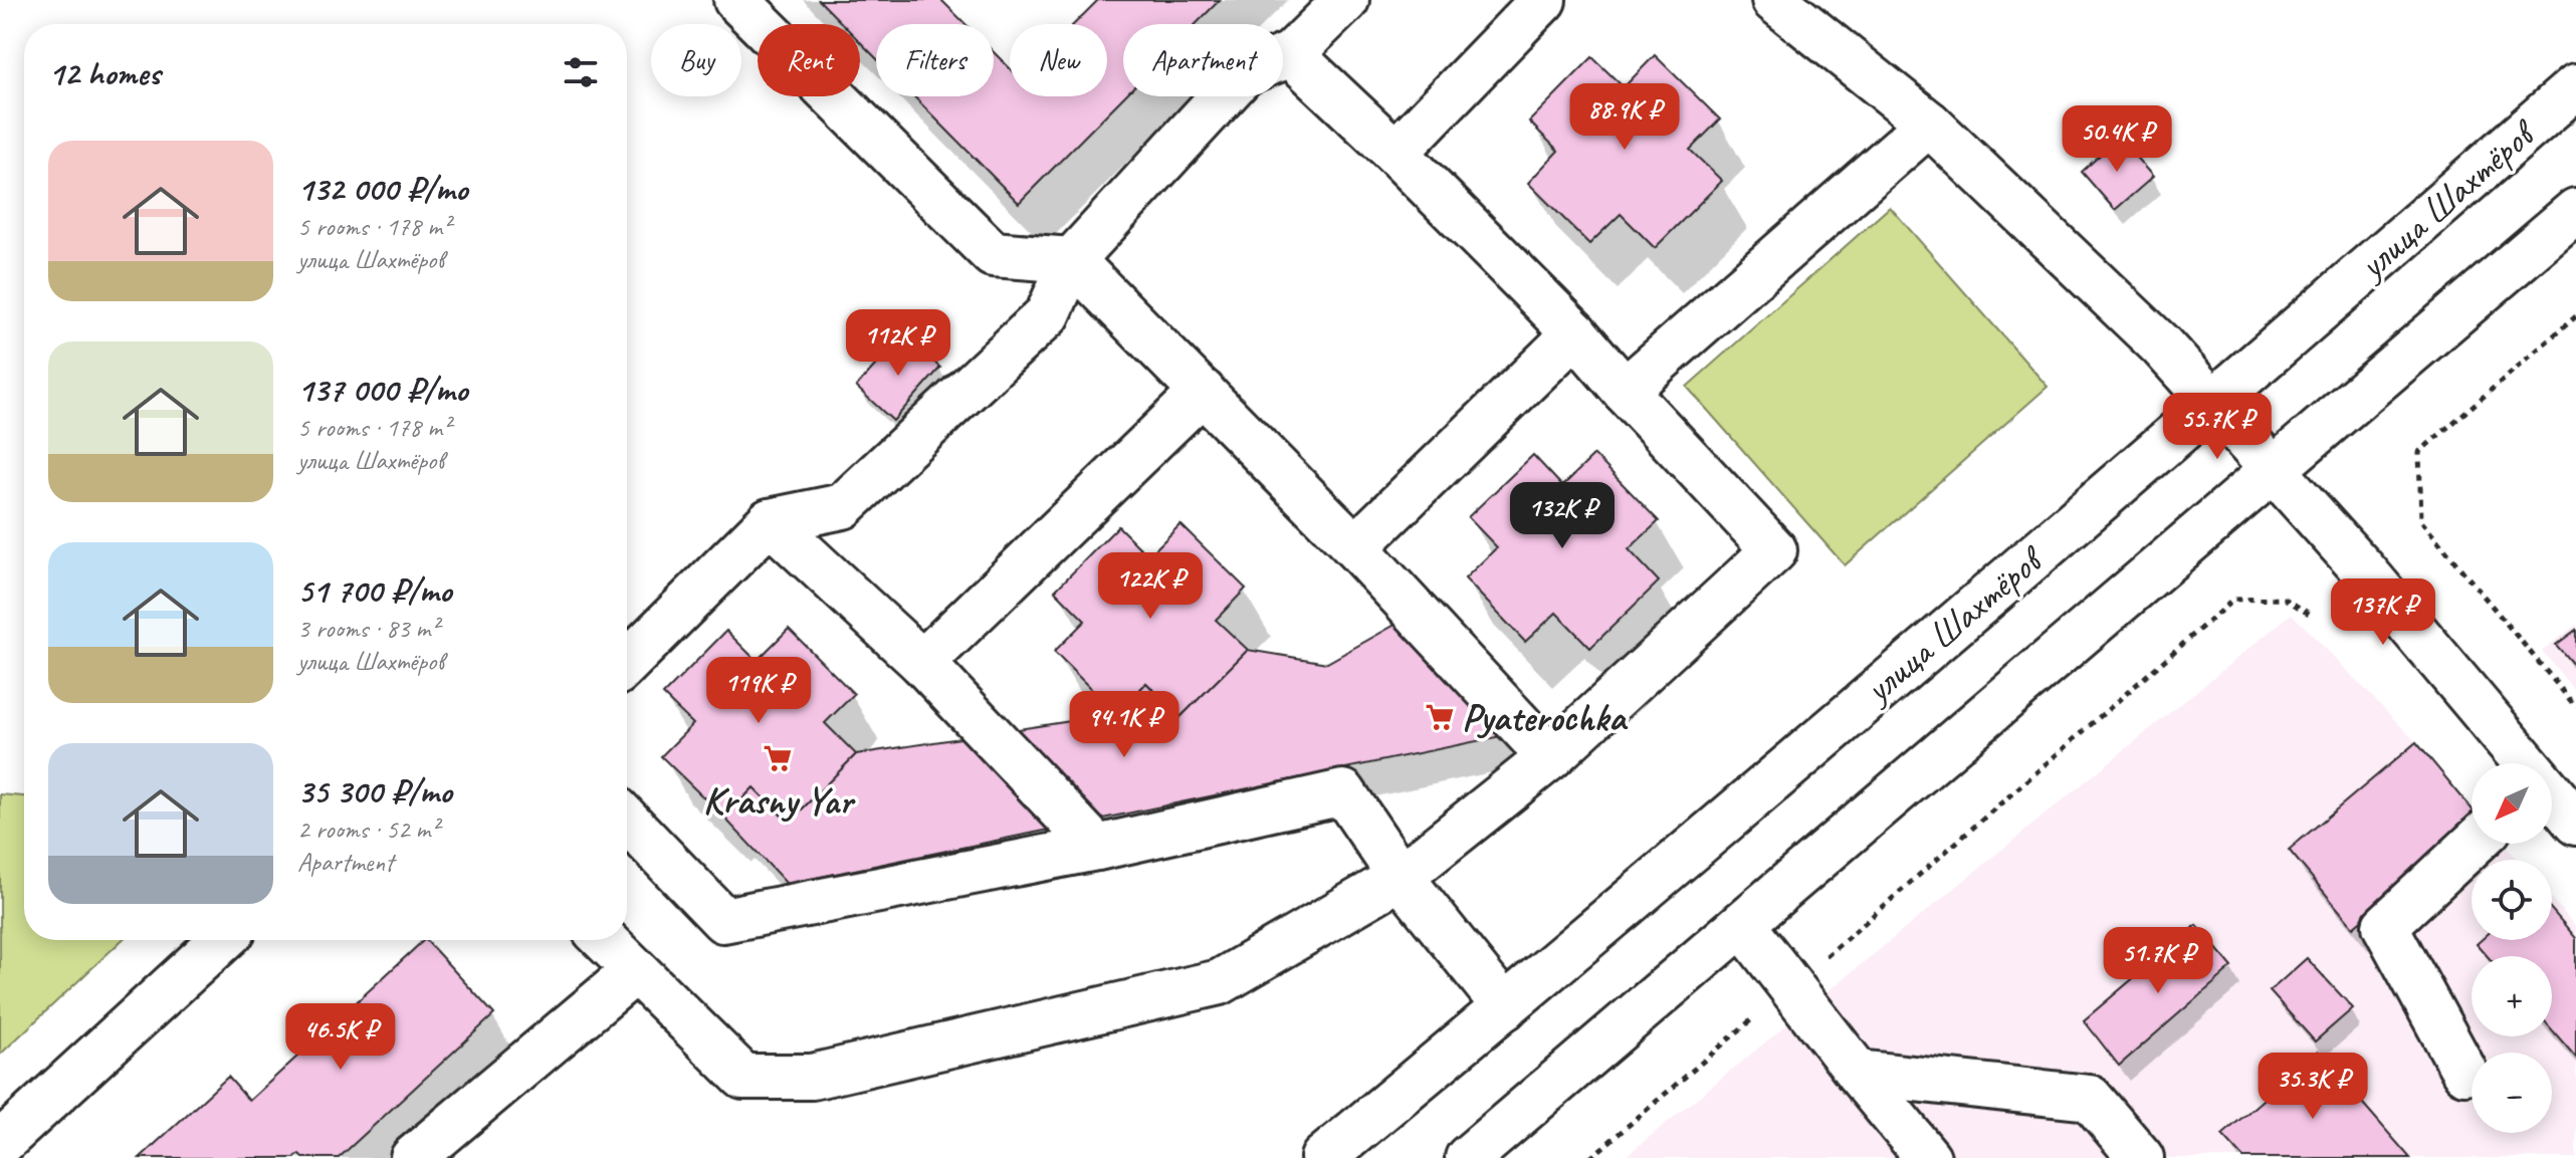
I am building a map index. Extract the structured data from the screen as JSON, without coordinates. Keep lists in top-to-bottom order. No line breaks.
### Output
{"streets":{"main road":["улица Шахтёров"]},"places":{"supermarket":["Pyaterochka","Krasny Yar"]},"north":"bottom left","page":{"chip":["Buy","Rent","Filters","New","Apartment"],"heading":"12 homes","price":["88.9K ₽","50.4K ₽","112K ₽","55.7K ₽","132K ₽","122K ₽","137K ₽","119K ₽","94.1K ₽","51.7K ₽","46.5K ₽","35.3K ₽"],"list":[{"name":"132 000 ₽/mo","note":"5 rooms · 178 m² · улица Шахтёров"},{"name":"137 000 ₽/mo","note":"5 rooms · 178 m² · улица Шахтёров"},{"name":"51 700 ₽/mo","note":"3 rooms · 83 m² · улица Шахтёров"},{"name":"35 300 ₽/mo","note":"2 rooms · 52 m² · Apartment"}],"map_buttons":["+","−"]}}
